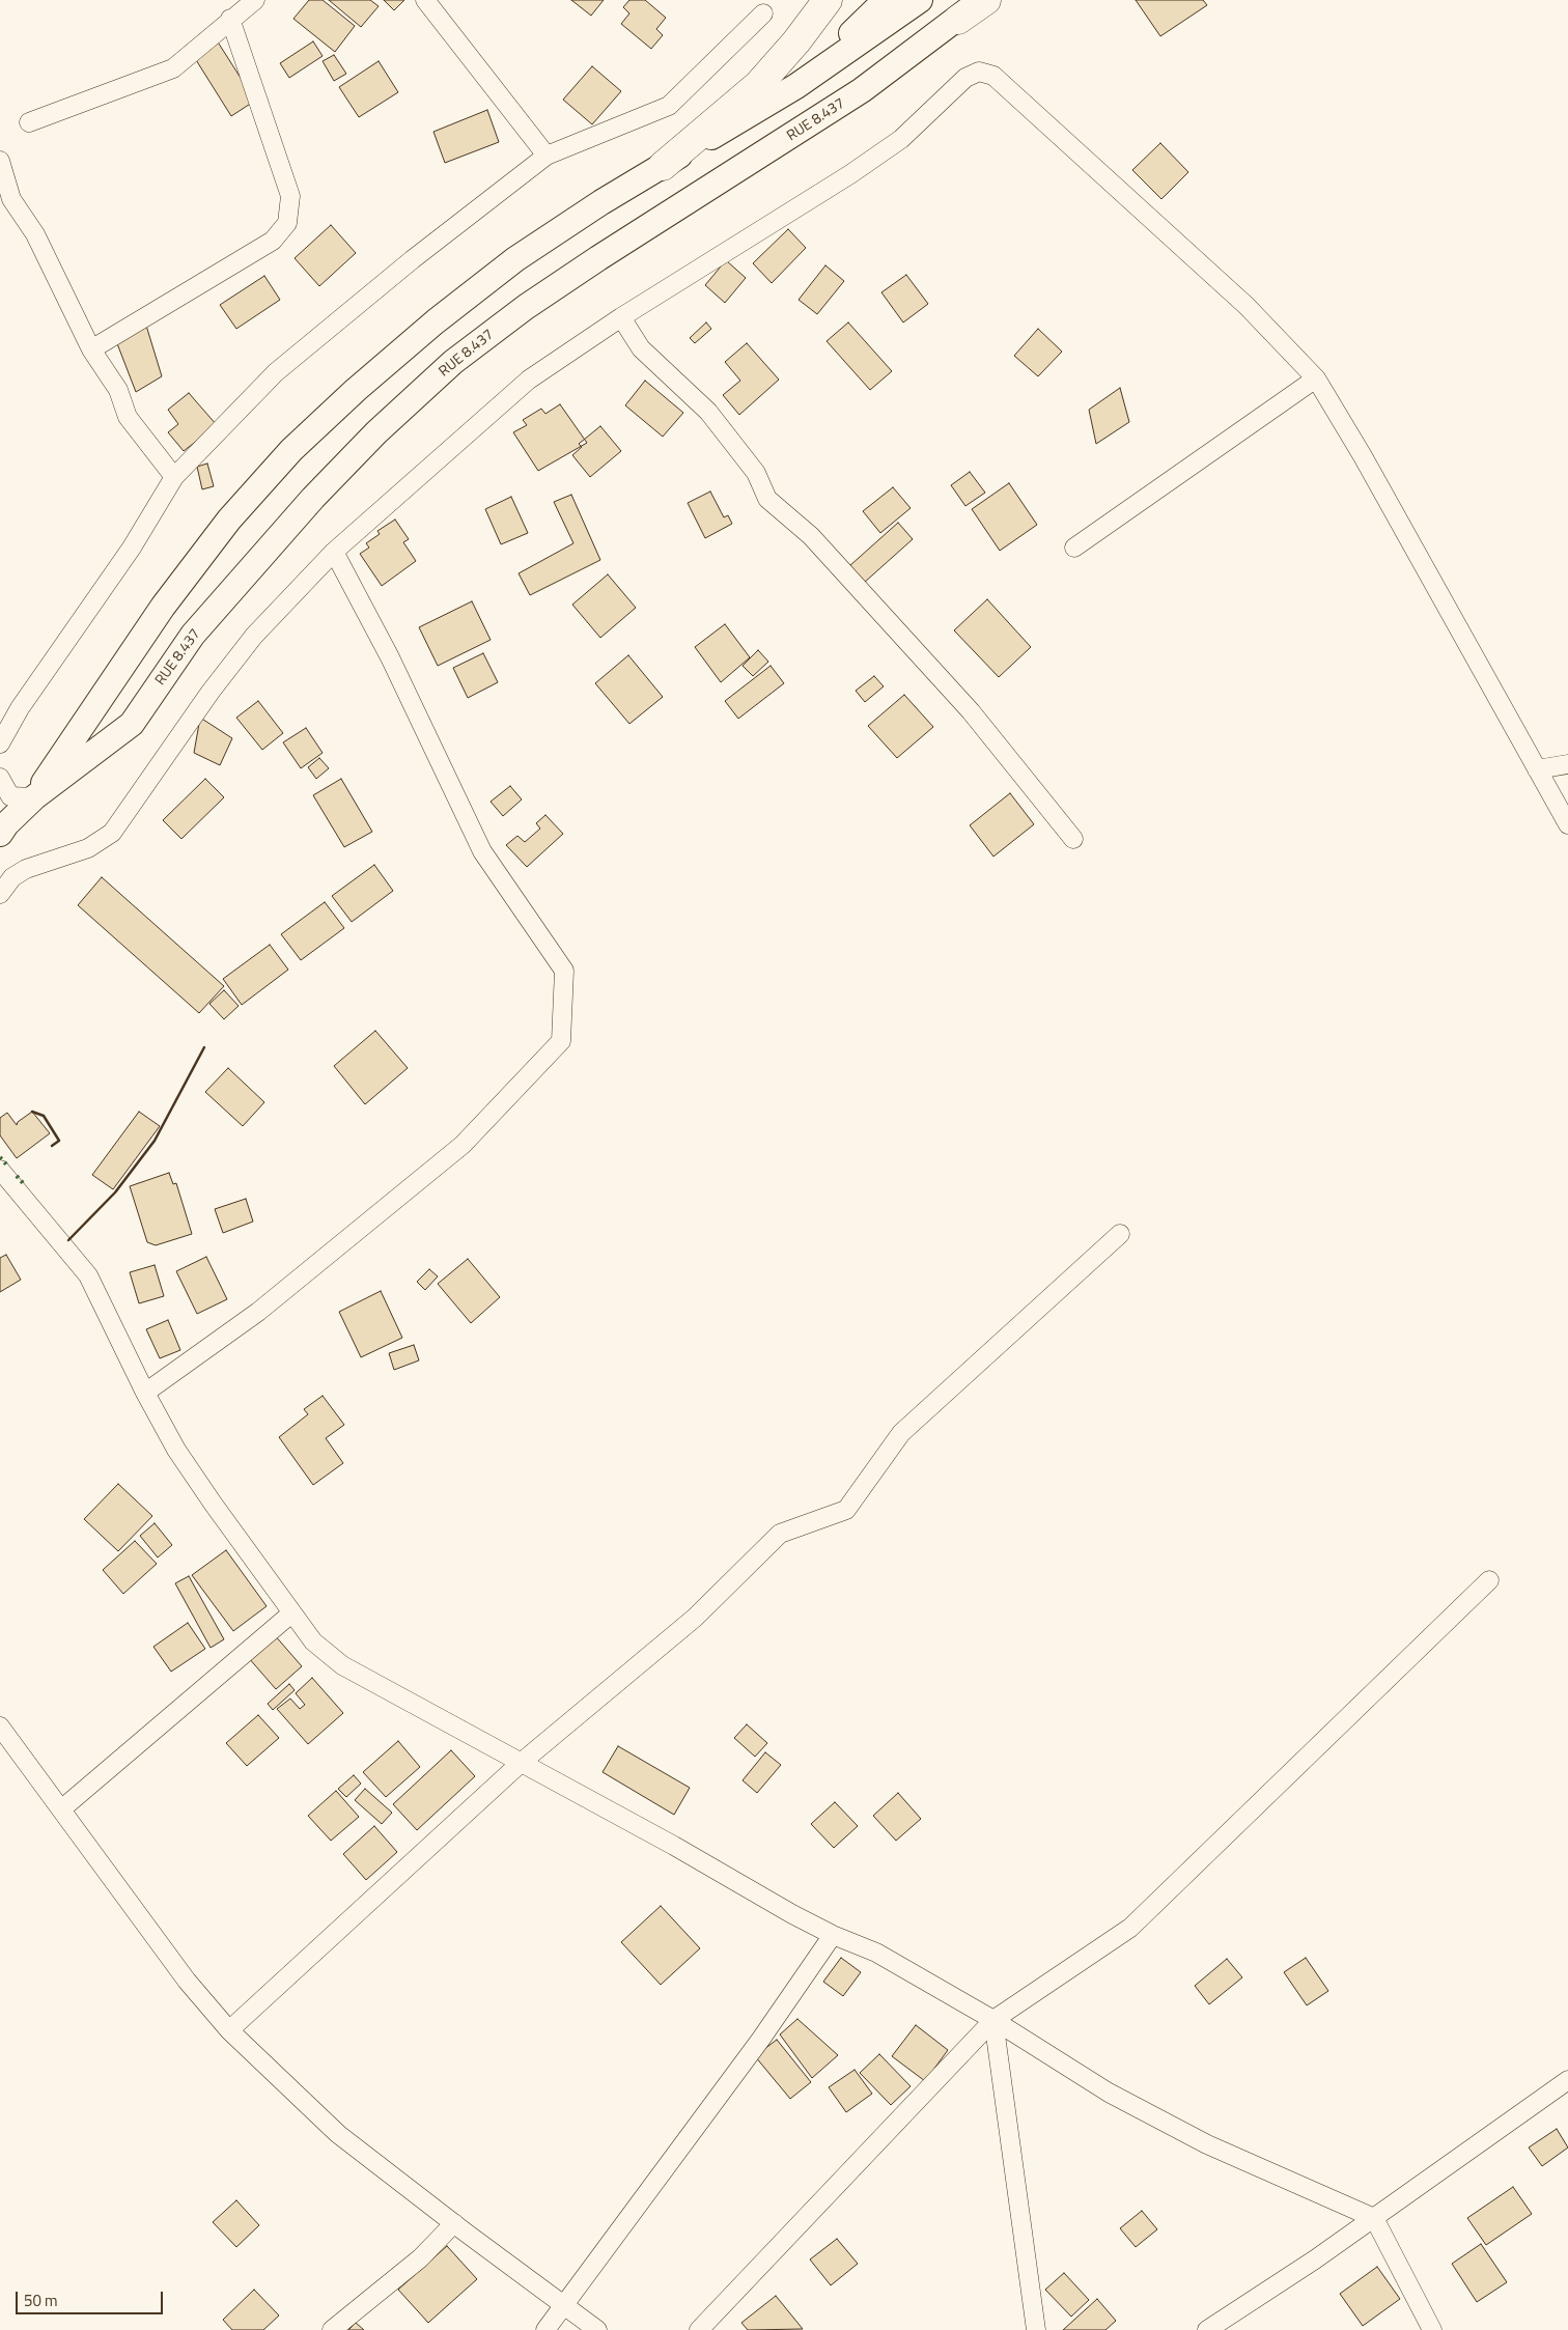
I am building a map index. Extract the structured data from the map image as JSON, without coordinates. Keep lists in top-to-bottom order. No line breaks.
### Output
{"streets":{"main road":["RUE 8.437"]},"scale_bar":"50 m"}
